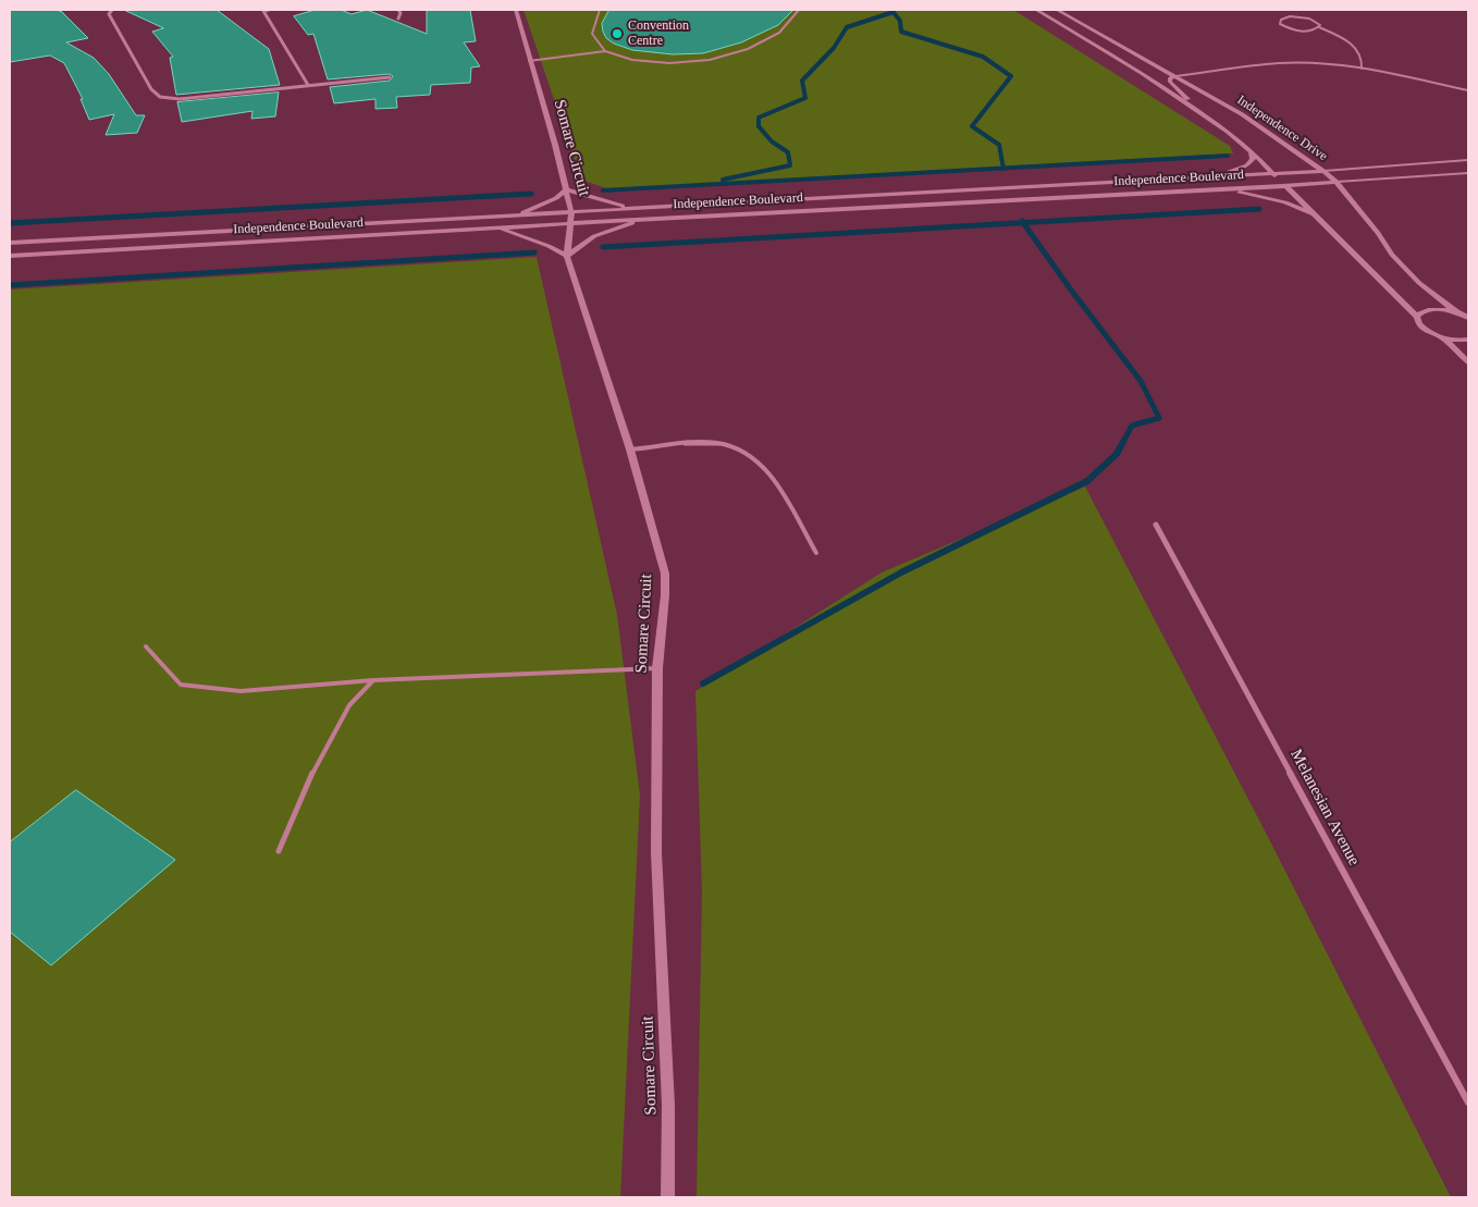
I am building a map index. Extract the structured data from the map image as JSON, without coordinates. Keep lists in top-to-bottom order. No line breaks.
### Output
{"streets":{"street":["Independence Drive","Somare Circuit","Independence Boulevard","Melanesian Avenue"]},"crossings":[["Independence Drive","Independence Boulevard"],["Somare Circuit","Independence Boulevard"]],"places":["Convention Centre"]}
